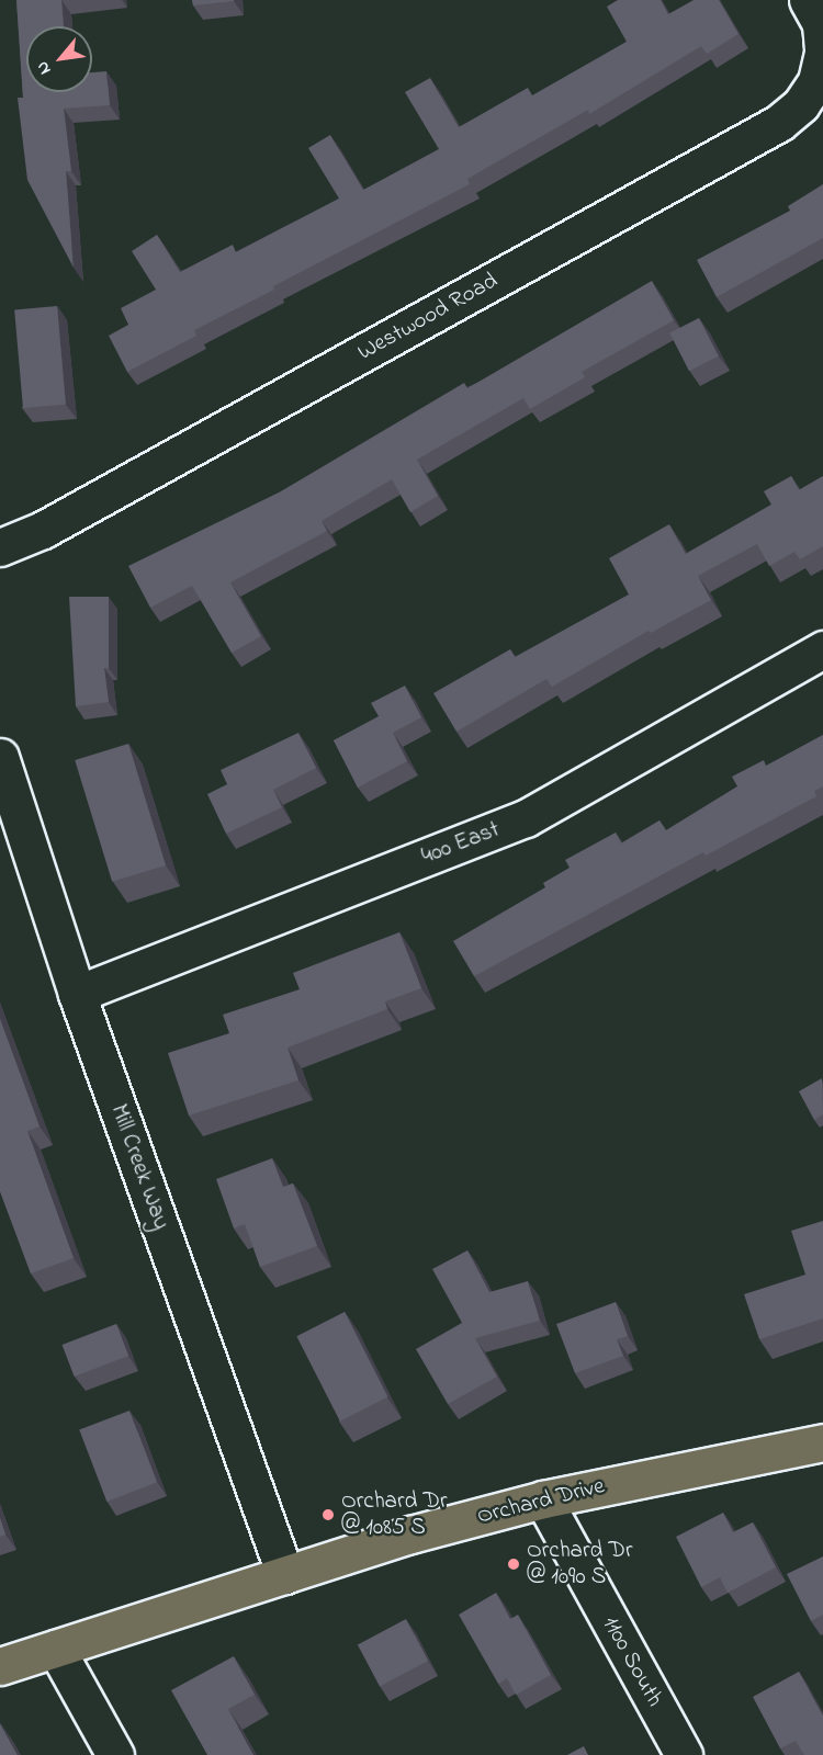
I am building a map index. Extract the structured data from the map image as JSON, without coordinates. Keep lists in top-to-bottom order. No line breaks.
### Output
{"streets":{"main road":["Orchard Drive"],"street":["Westwood Road","400 East","Mill Creek Way","1100 South"]},"crossings":[["400 East","Mill Creek Way"],["Mill Creek Way","Orchard Drive"],["Orchard Drive","1100 South"]],"places":["Orchard Dr @ 1085 S","Orchard Dr @ 1090 S"],"north":"bottom left"}
